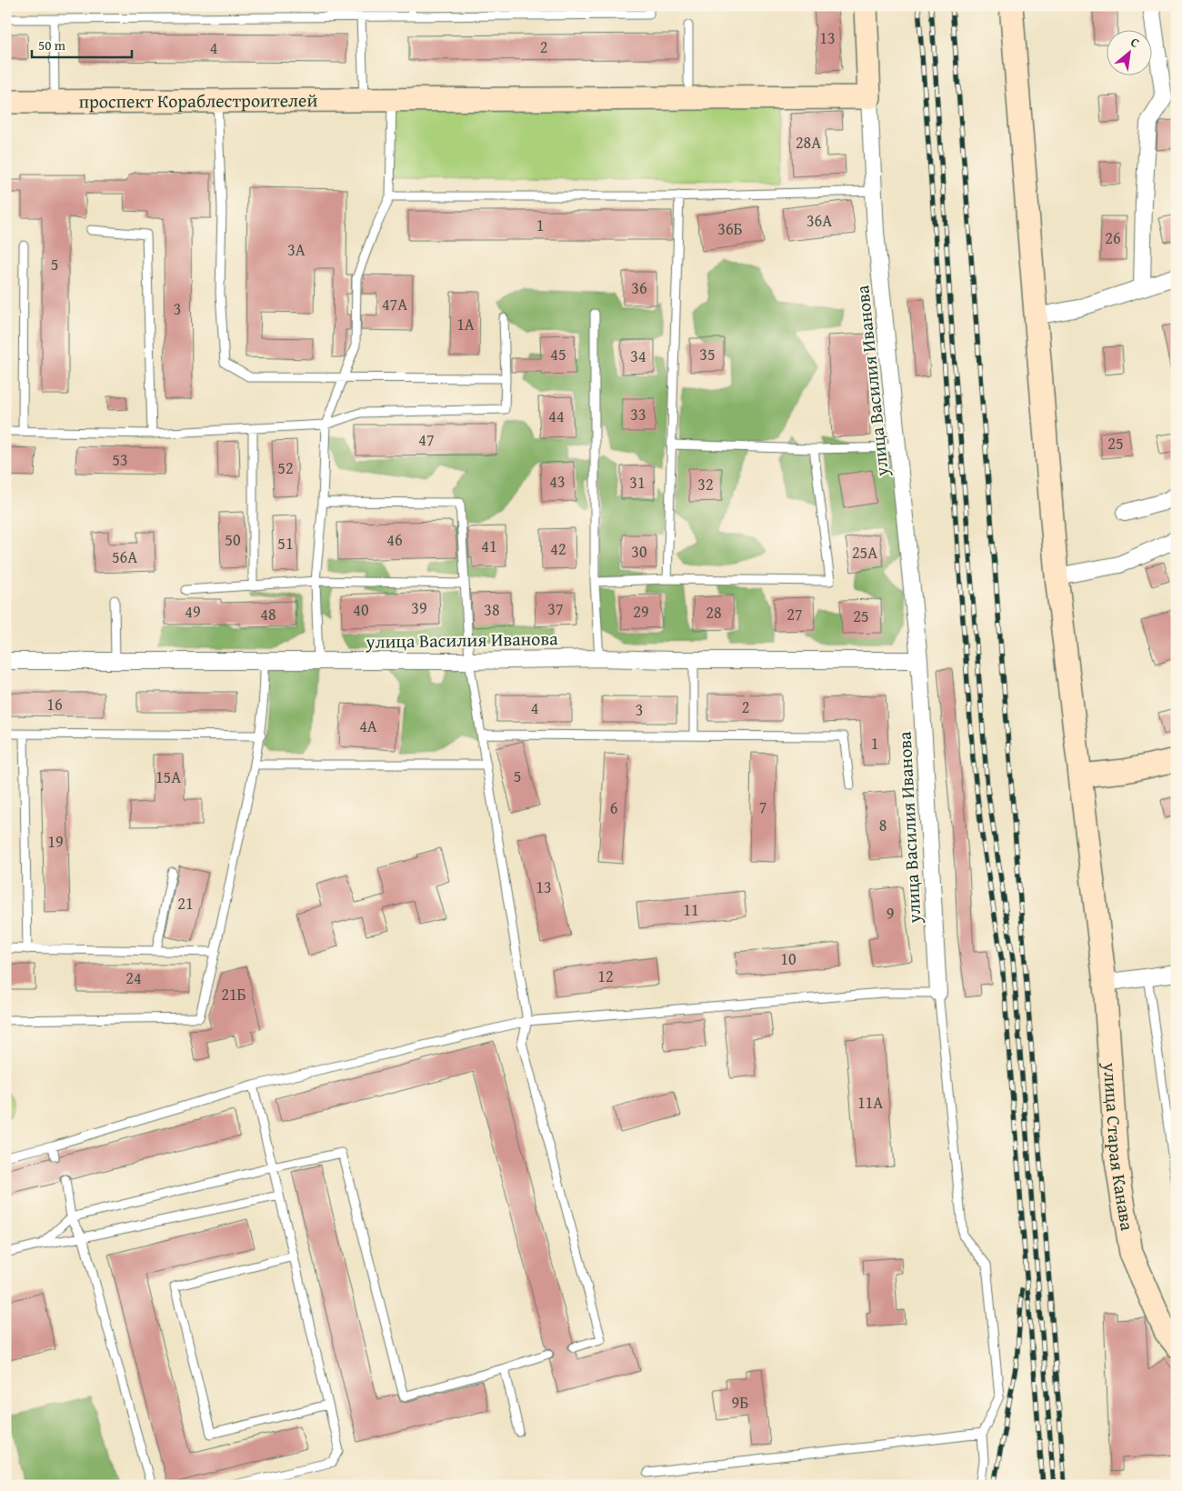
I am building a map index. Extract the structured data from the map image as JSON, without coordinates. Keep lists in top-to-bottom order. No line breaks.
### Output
{"streets":{"street":["проспект Кораблестроителей","улица Василия Иванова","улица Старая Канава"]},"crossings":[["проспект Кораблестроителей","улица Василия Иванова"]],"house_numbers":["13","2","4","28А","36А","1","36Б","26","3А","5","36","47А","3","1А","45","35","34","33","44","47","25","53","52","43","31","32","50","46","51","41","42","30","25А","56А","39","37","40","38","49","29","28","48","27","25","16","2","4","3","4А","1","5","15А","7","6","8","19","13","21","11","9","10","12","24","21Б","11А","9Б"],"scale_bar":"50 m","north":"top right"}
